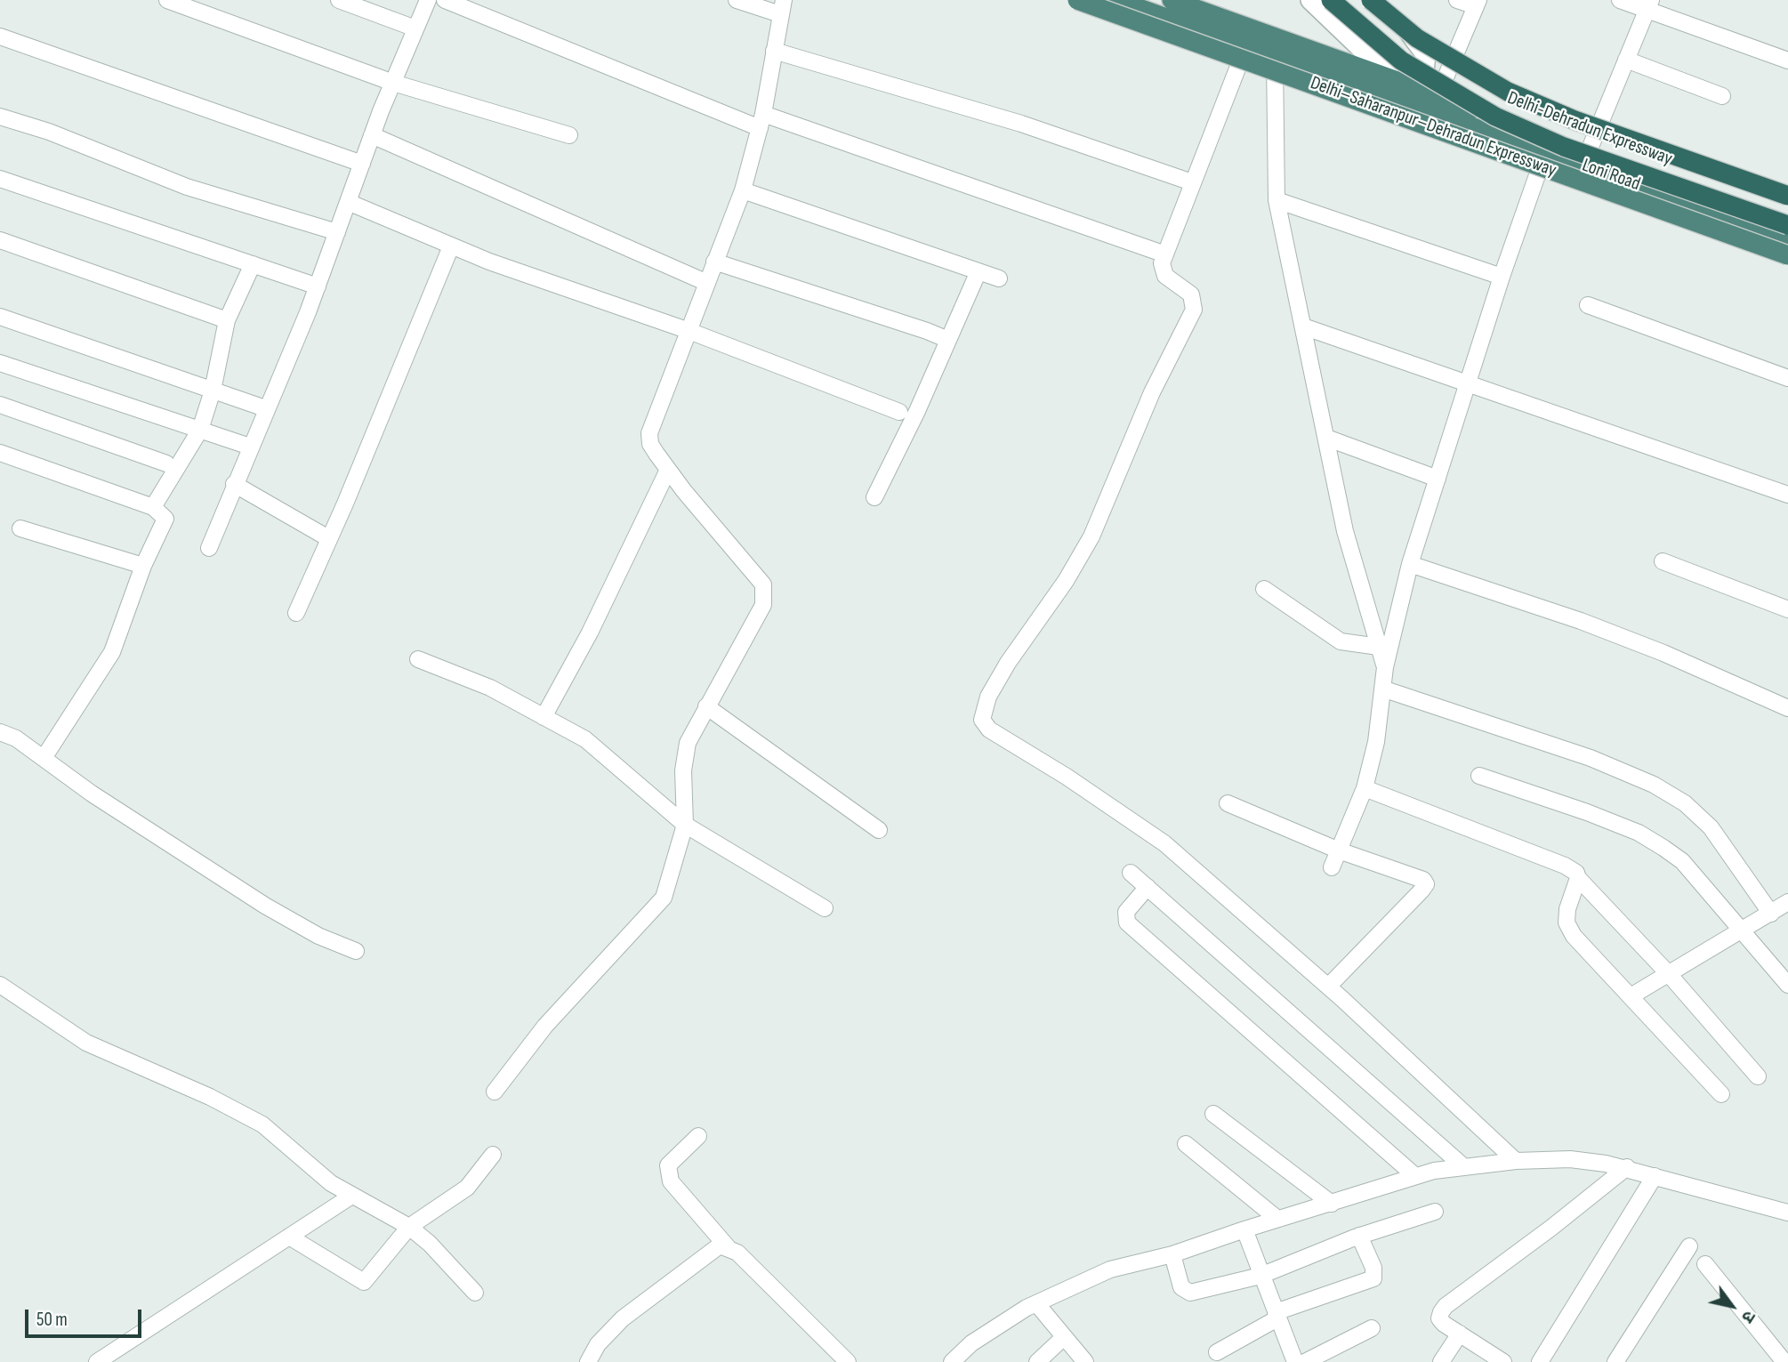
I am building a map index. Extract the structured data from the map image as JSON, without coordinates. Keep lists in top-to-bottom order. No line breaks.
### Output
{"streets":{"highway":["Delhi–Saharanpur–Dehradun Expressway","Delhi-Dehradun Expressway","Loni Road"]},"scale_bar":"50 m","north":"bottom right"}
